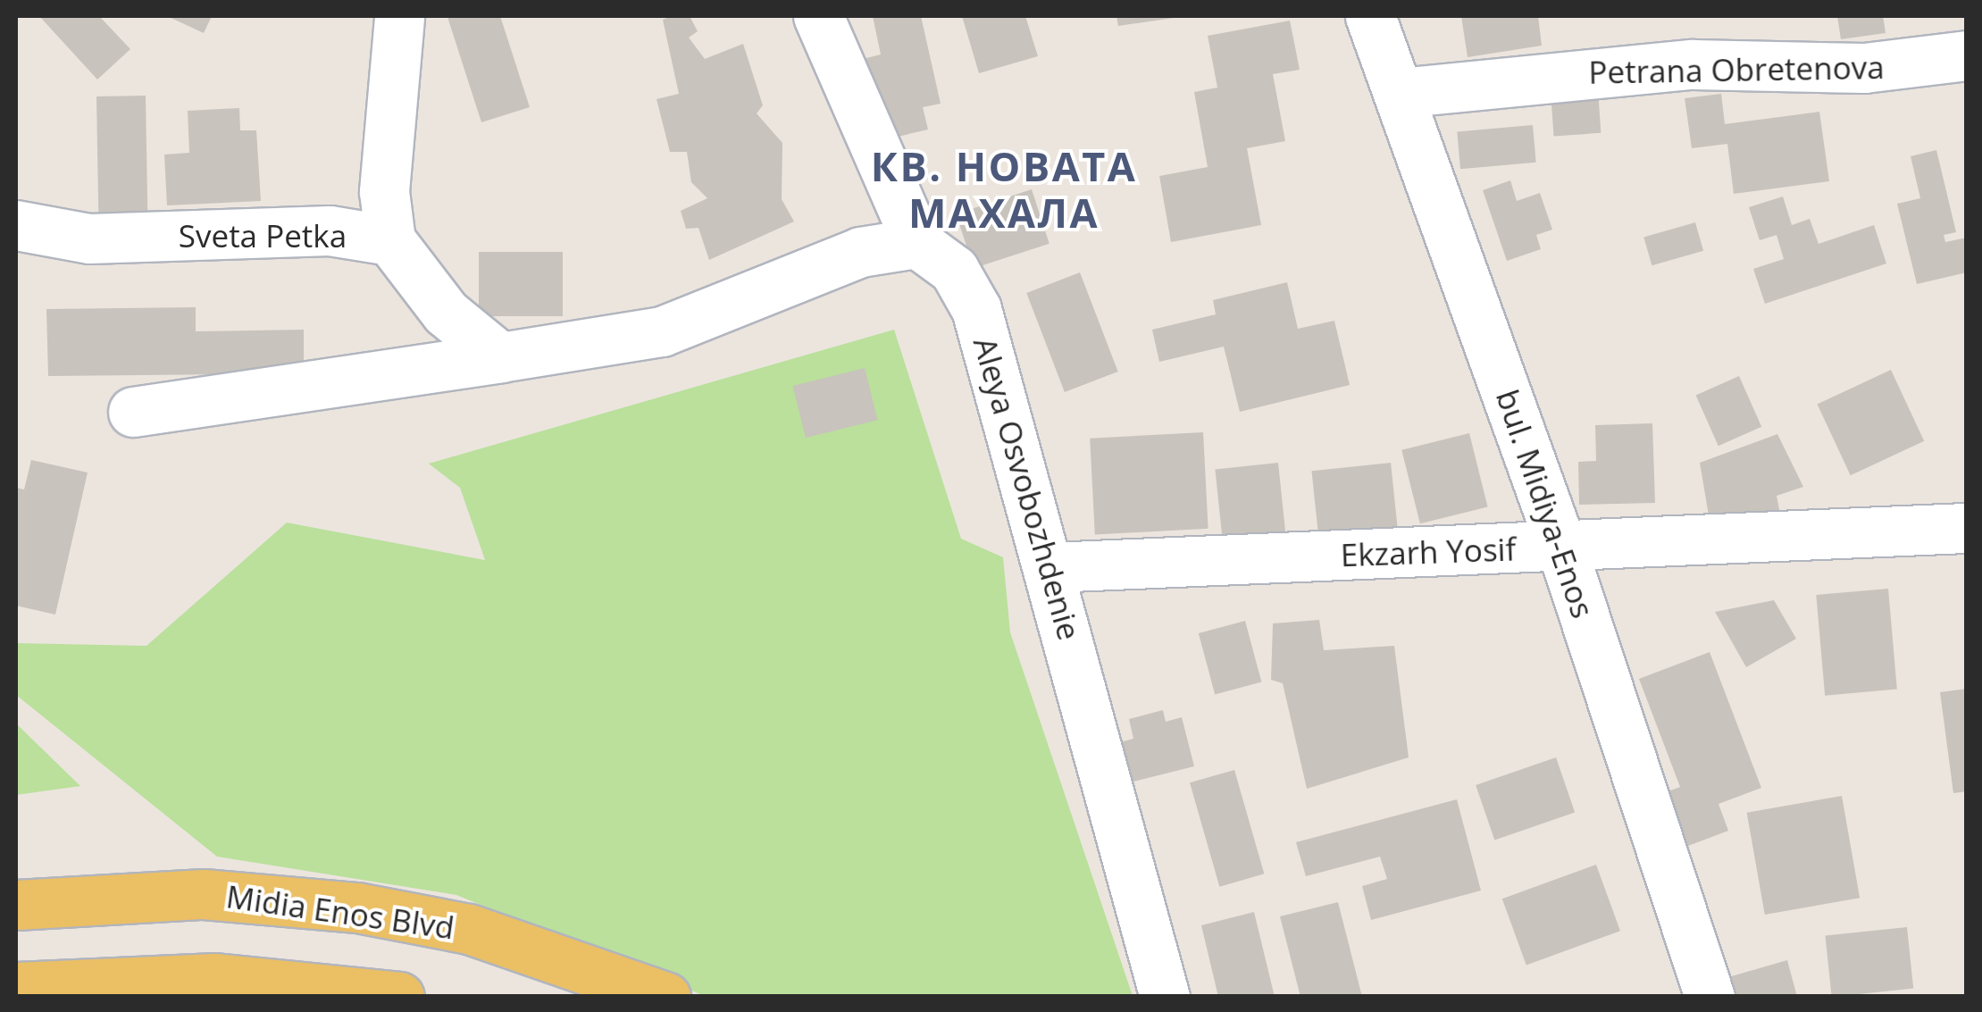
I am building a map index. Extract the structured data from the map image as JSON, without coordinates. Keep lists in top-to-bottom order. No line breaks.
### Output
{"streets":{"main road":["Midia Enos Blvd"],"street":["Petrana Obretenova","Sveta Petka","Aleya Osvobozhdenie","bul. Midiya-Enos","Ekzarh Yosif"]},"crossings":[["Petrana Obretenova","bul. Midiya-Enos"],["Aleya Osvobozhdenie","Ekzarh Yosif"],["bul. Midiya-Enos","Ekzarh Yosif"]],"districts":["КВ. НОВАТА МАХАЛА"]}
